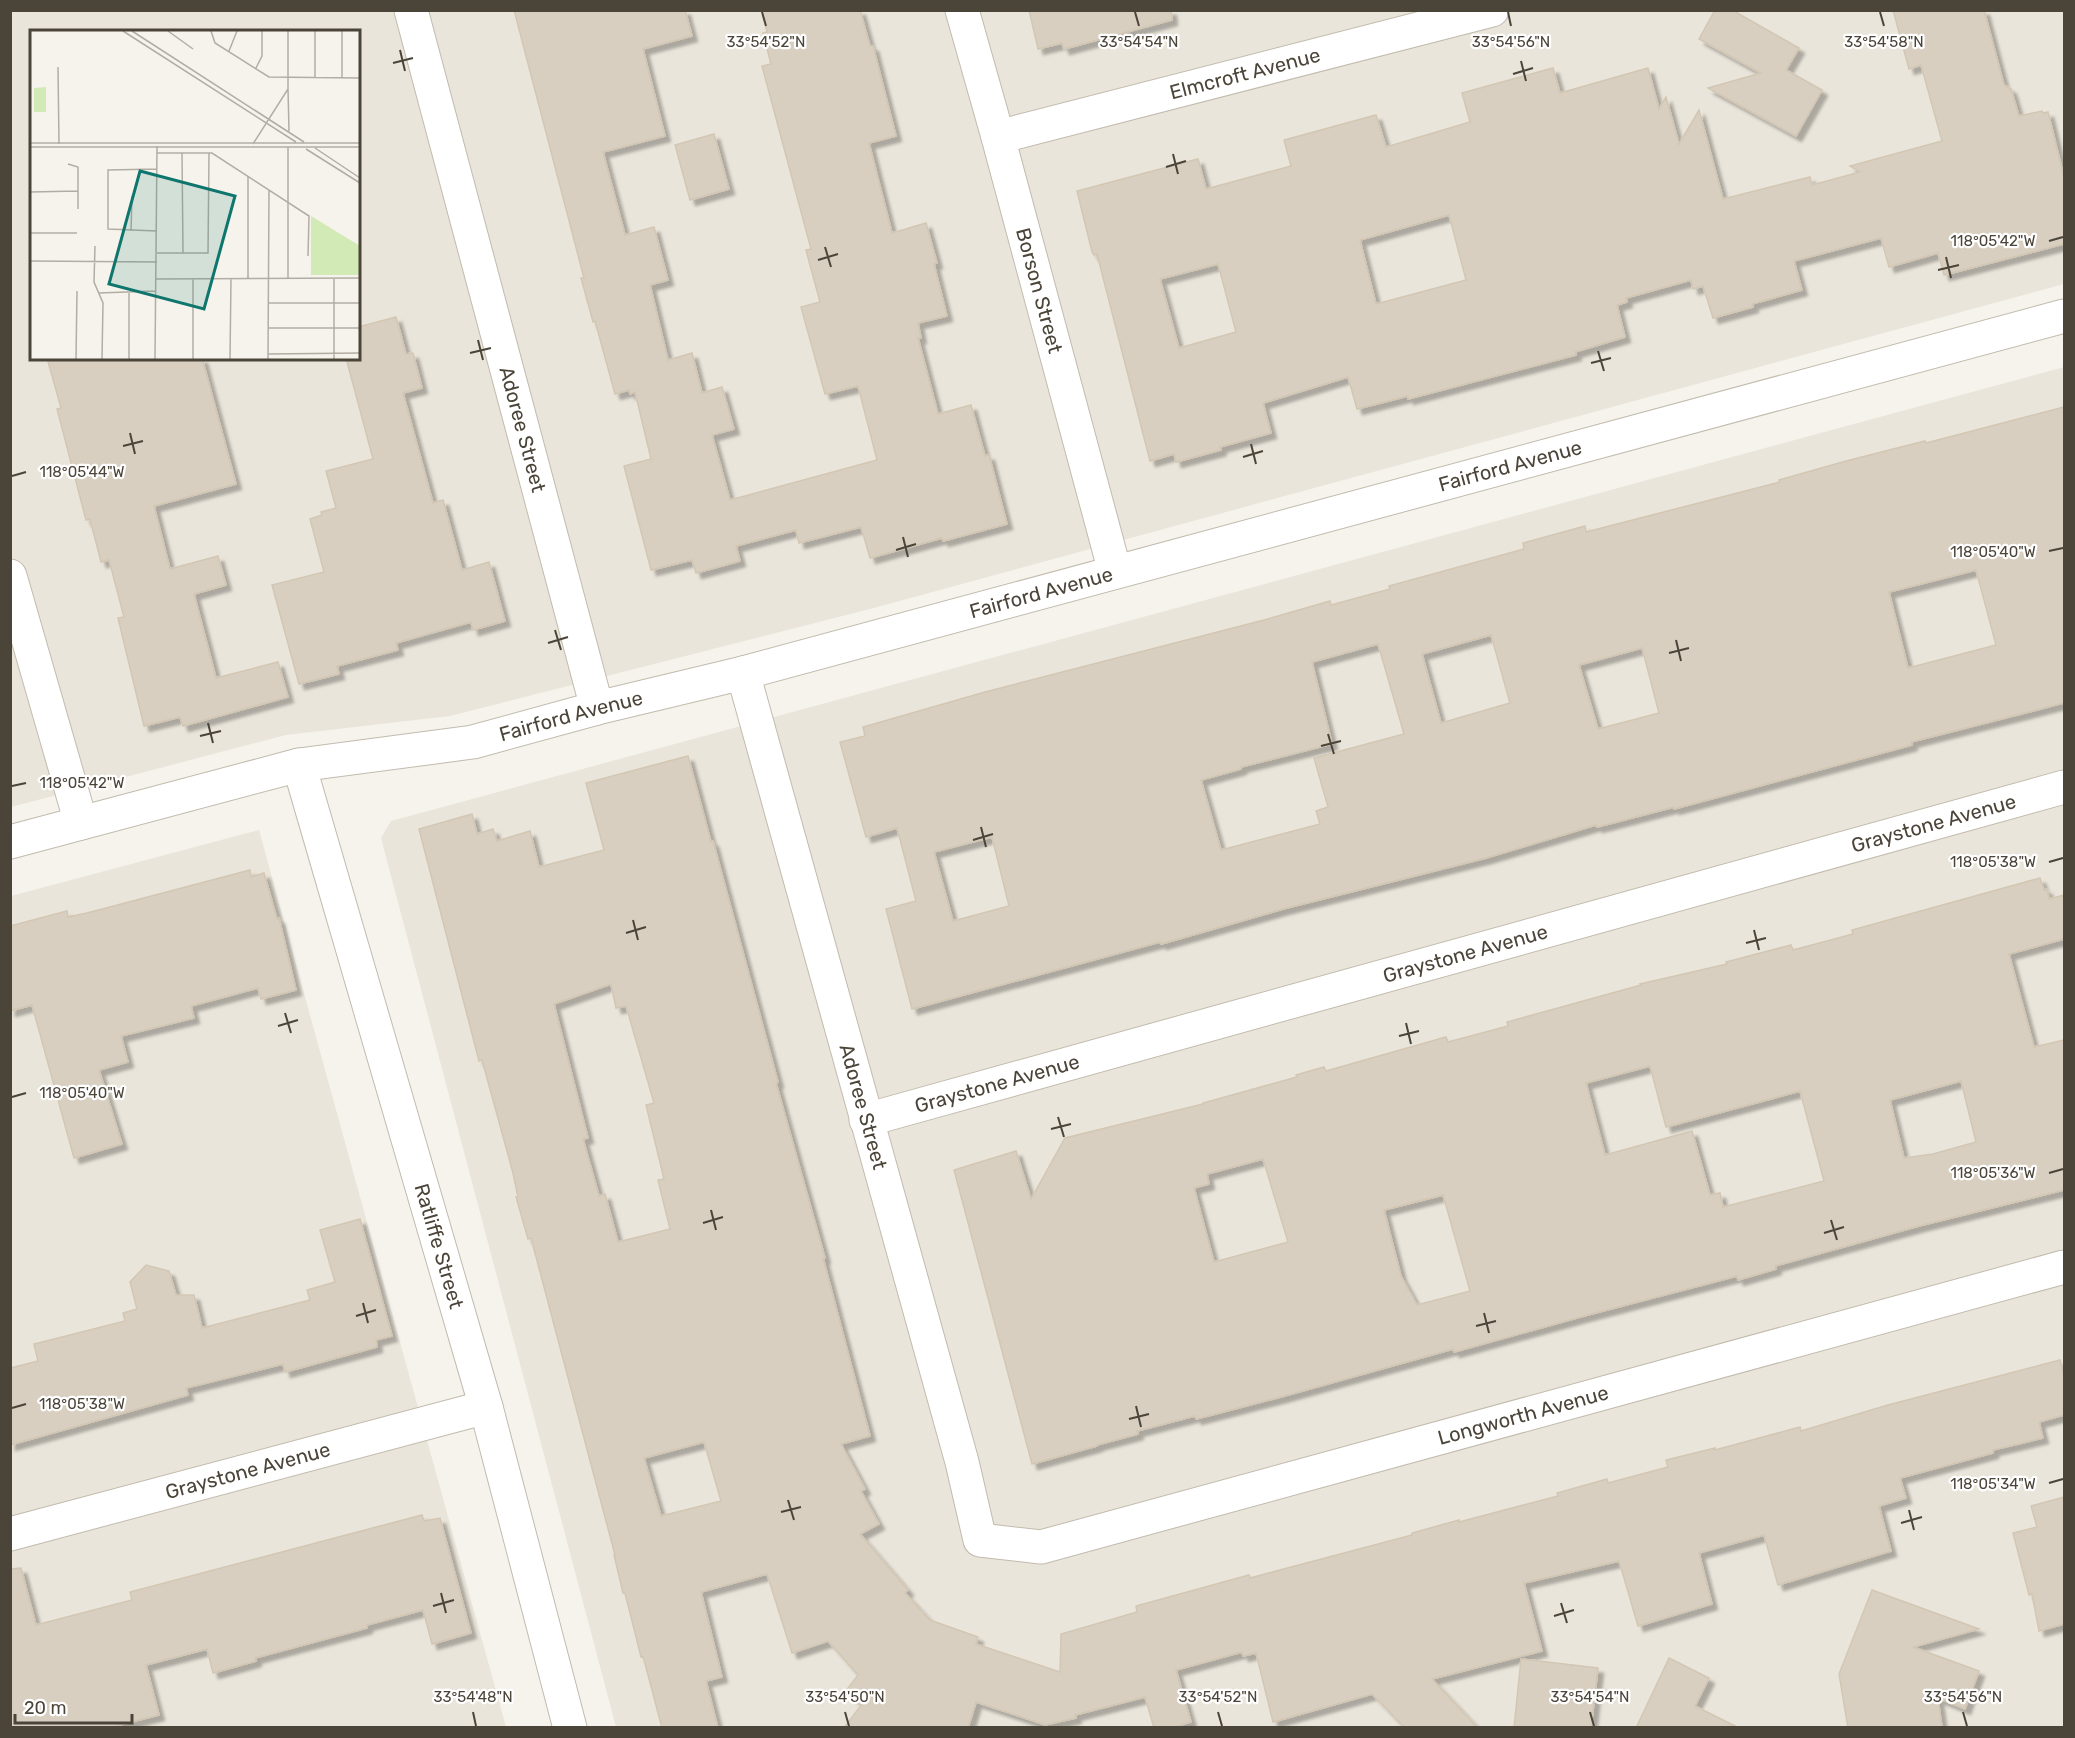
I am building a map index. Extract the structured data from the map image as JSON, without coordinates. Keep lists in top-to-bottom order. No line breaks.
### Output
{"streets":{"street":["Elmcroft Avenue","Borson Street","Adoree Street","Fairford Avenue","Graystone Avenue","Ratliffe Street","Longworth Avenue"]},"crossings":[["Elmcroft Avenue","Borson Street"],["Borson Street","Fairford Avenue"],["Adoree Street","Fairford Avenue"],["Adoree Street","Graystone Avenue"],["Adoree Street","Longworth Avenue"],["Fairford Avenue","Ratliffe Street"],["Graystone Avenue","Ratliffe Street"]],"scale_bar":"20 m","coordinates":["33°54'52\"N","33°54'54\"N","33°54'56\"N","33°54'58\"N","118°05'42\"W","118°05'44\"W","118°05'40\"W","118°05'38\"W","118°05'36\"W","118°05'34\"W","33°54'48\"N","33°54'50\"N"]}
